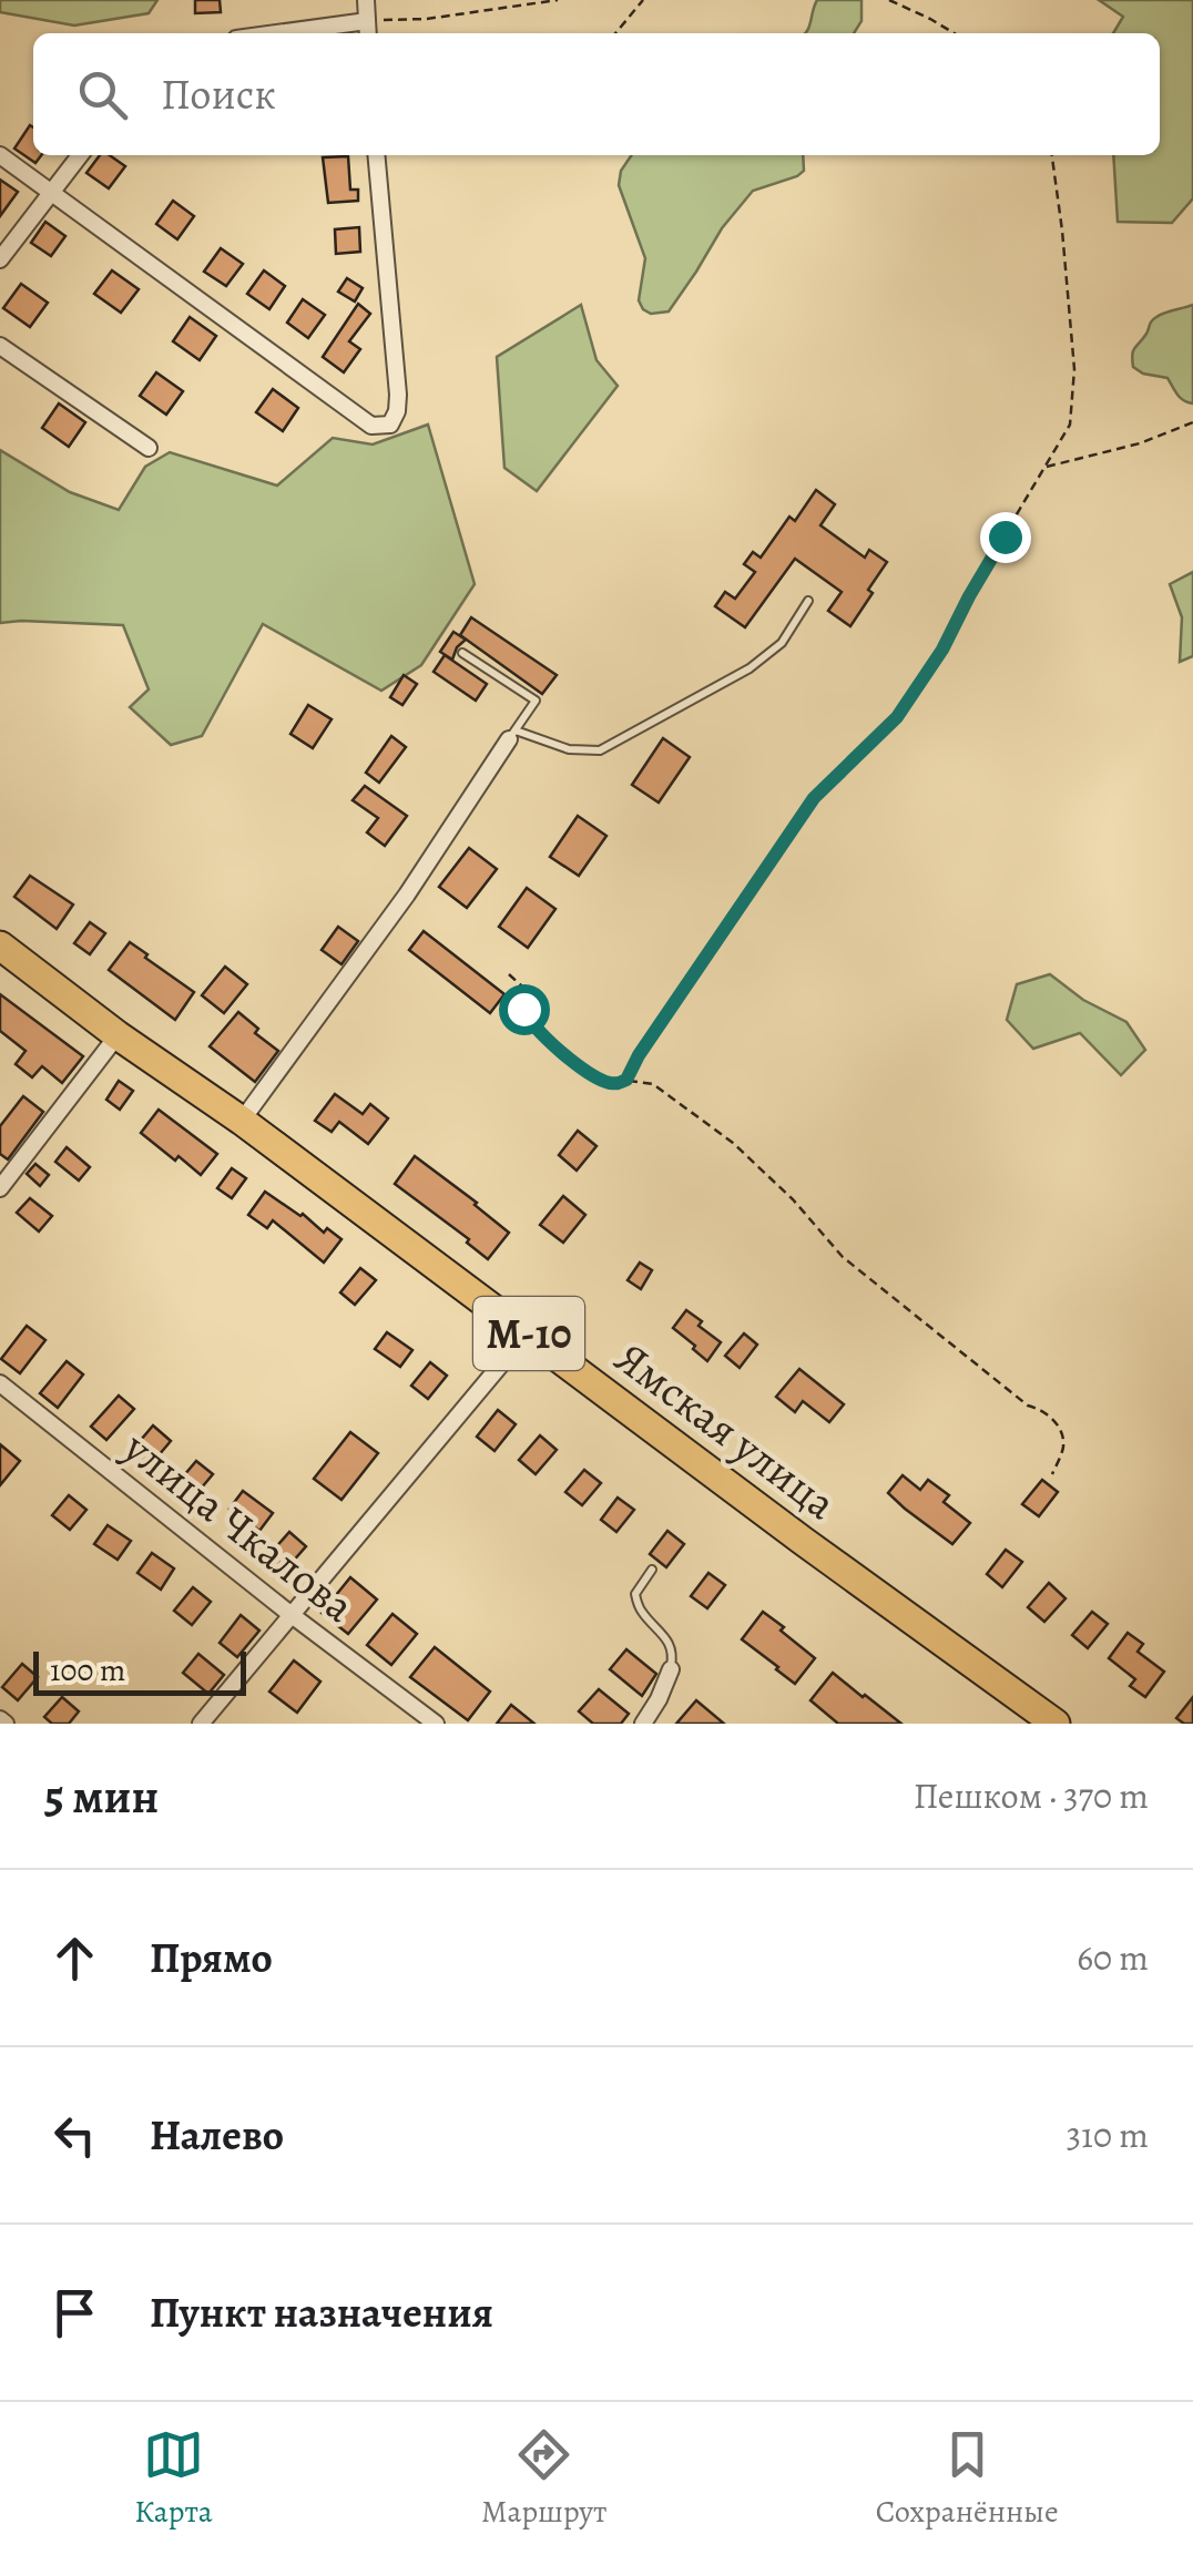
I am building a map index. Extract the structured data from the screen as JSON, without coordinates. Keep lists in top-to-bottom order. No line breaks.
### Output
{"streets":{"highway":["М-10","Ямская улица"],"street":["улица Чкалова"]},"scale_bar":"100 m","page":{"search":"Поиск","scale":"100 m","heading":["5 мин","Пешком · 370 m"],"list":[["Прямо","60 m"],["Налево","310 m"],"Пункт назначения"],"nav":["Карта","Маршрут","Сохранённые"]}}
